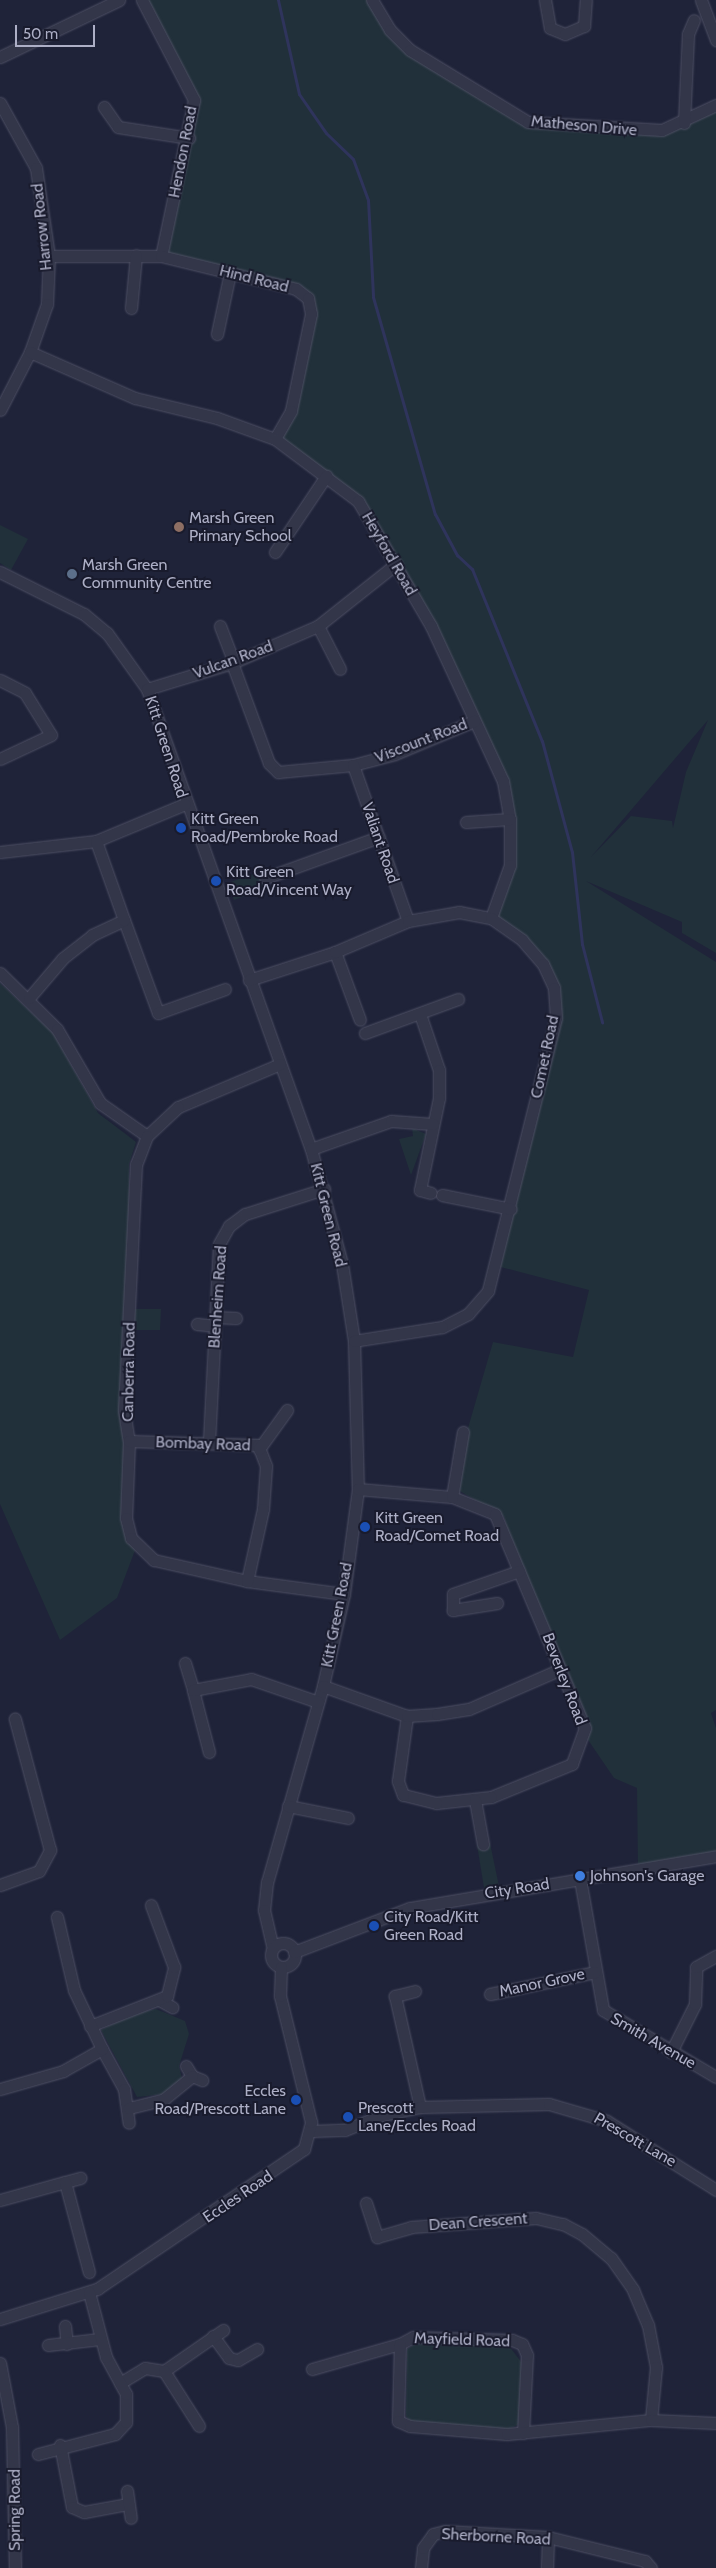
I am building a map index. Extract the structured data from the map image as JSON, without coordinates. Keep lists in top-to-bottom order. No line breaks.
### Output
{"streets":{"street":["Matheson Drive","Hendon Road","Harrow Road","Hind Road","Heyford Road","Vulcan Road","Viscount Road","Kitt Green Road","Valiant Road","Comet Road","Blenheim Road","Canberra Road","Bombay Road","Beverley Road","City Road","Manor Grove","Smith Avenue","Prescott Lane","Eccles Road","Dean Crescent","Mayfield Road","Spring Road","Sherborne Road"]},"crossings":[["Hendon Road","Hind Road"],["Harrow Road","Hind Road"],["Harrow Road","Heyford Road"],["Hind Road","Heyford Road"],["Heyford Road","Vulcan Road"],["Heyford Road","Viscount Road"],["Heyford Road","Comet Road"],["Vulcan Road","Viscount Road"],["Vulcan Road","Kitt Green Road"],["Viscount Road","Valiant Road"],["Kitt Green Road","Comet Road"],["Kitt Green Road","Blenheim Road"],["Kitt Green Road","Canberra Road"],["Kitt Green Road","Beverley Road"],["Kitt Green Road","City Road"],["Valiant Road","Comet Road"],["Blenheim Road","Bombay Road"],["Canberra Road","Bombay Road"],["City Road","Smith Avenue"],["Manor Grove","Smith Avenue"],["Prescott Lane","Eccles Road"],["Dean Crescent","Mayfield Road"]],"places":["Marsh Green Primary School","Marsh Green Community Centre","Kitt Green Road/Pembroke Road","Kitt Green Road/Vincent Way","Kitt Green Road/Comet Road","Johnson's Garage","City Road/Kitt Green Road","Eccles Road/Prescott Lane","Prescott Lane/Eccles Road"],"scale_bar":"50 m"}
